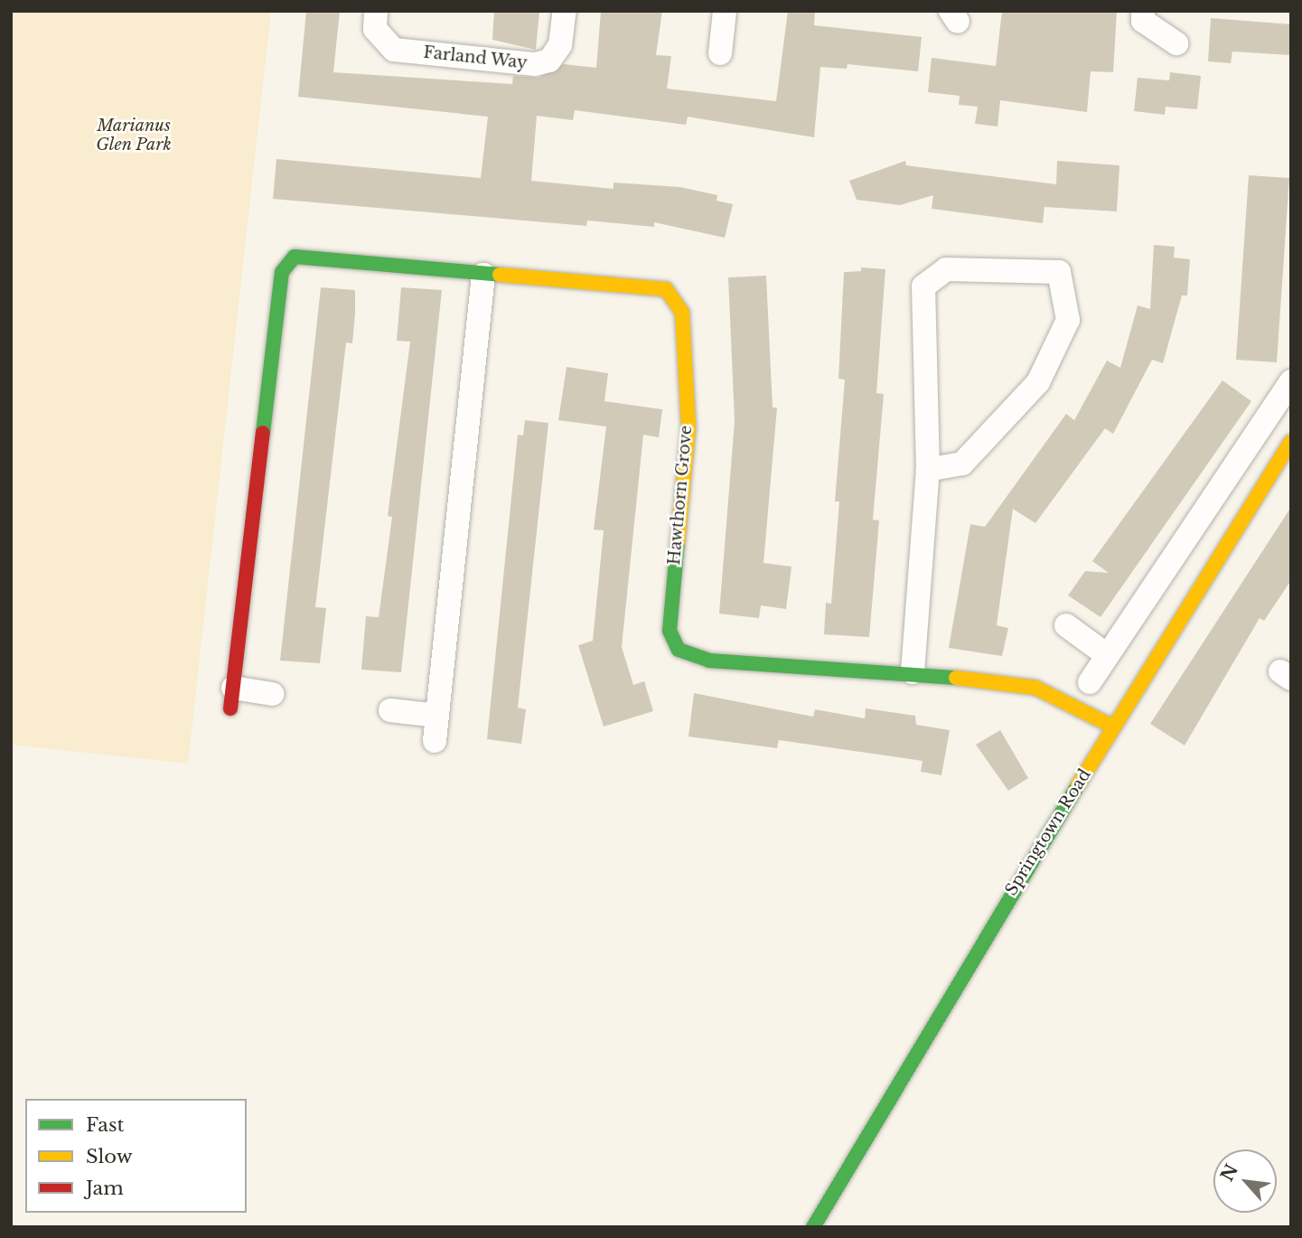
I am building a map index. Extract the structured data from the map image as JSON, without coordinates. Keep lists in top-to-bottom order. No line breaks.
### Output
{"streets":{"street":["Farland Way","Hawthorn Grove","Springtown Road"]},"crossings":[["Hawthorn Grove","Springtown Road"]],"parks":["Marianus Glen Park"],"legend":["Fast","Slow","Jam"],"north":"top left"}
